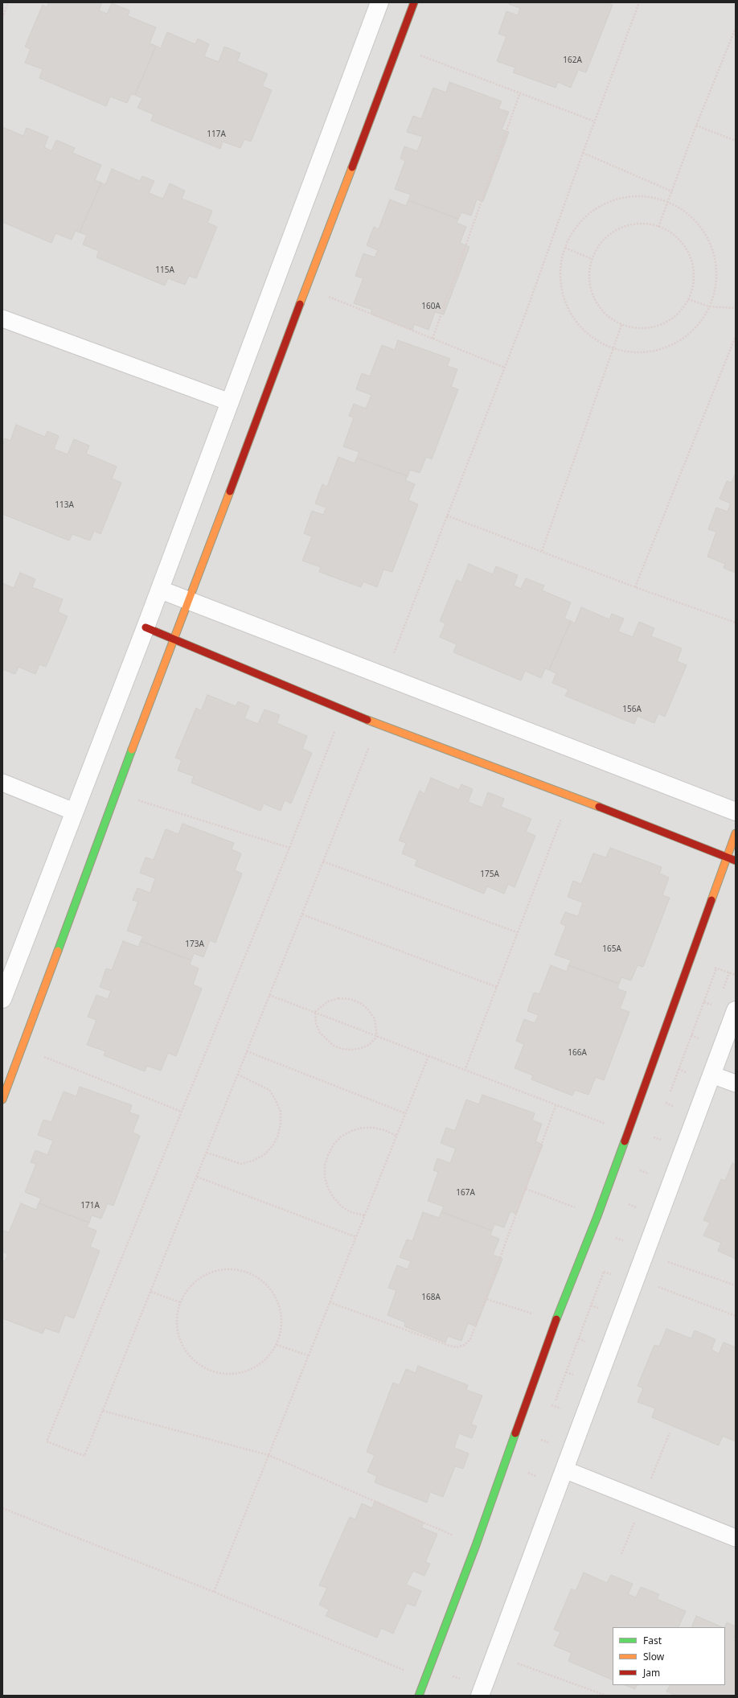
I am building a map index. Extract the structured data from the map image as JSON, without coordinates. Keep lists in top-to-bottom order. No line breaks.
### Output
{"house_numbers":["162A","117A","115A","160A","113A","156A","175A","173A","165A","166A","167A","171A","168A"],"legend":["Fast","Slow","Jam"]}
